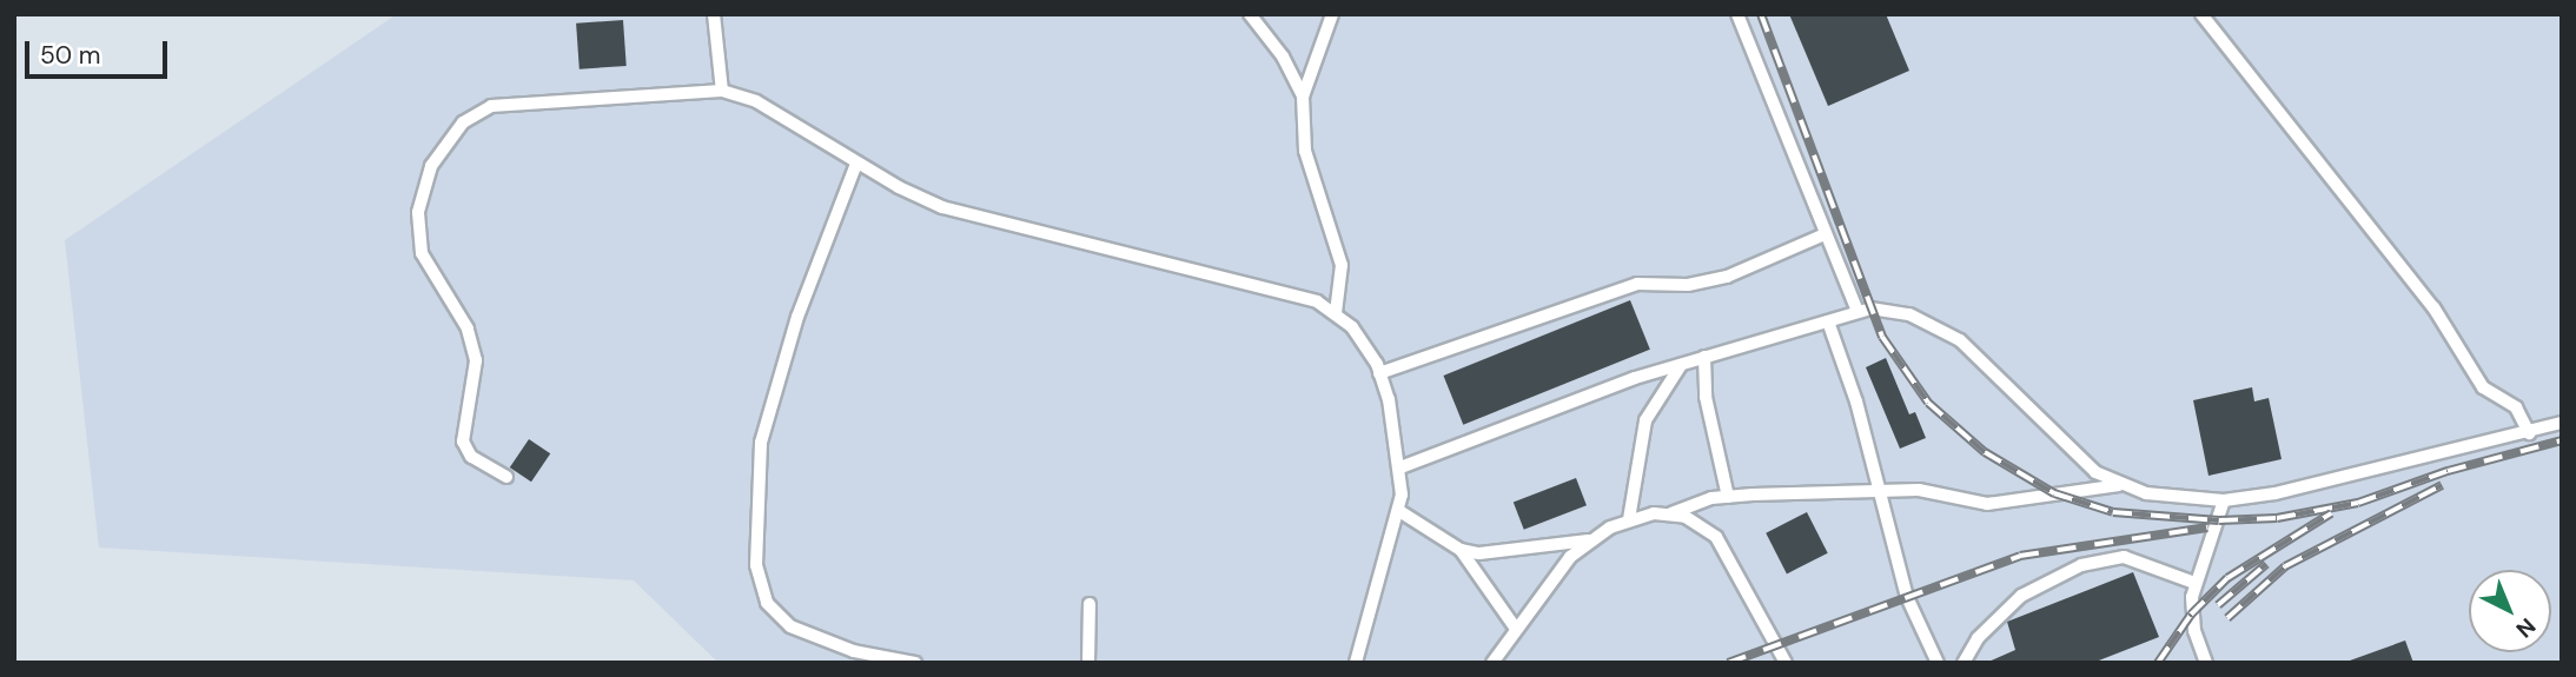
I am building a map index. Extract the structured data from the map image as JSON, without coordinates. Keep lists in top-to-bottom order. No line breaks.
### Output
{"scale_bar":"50 m","north":"bottom right"}
